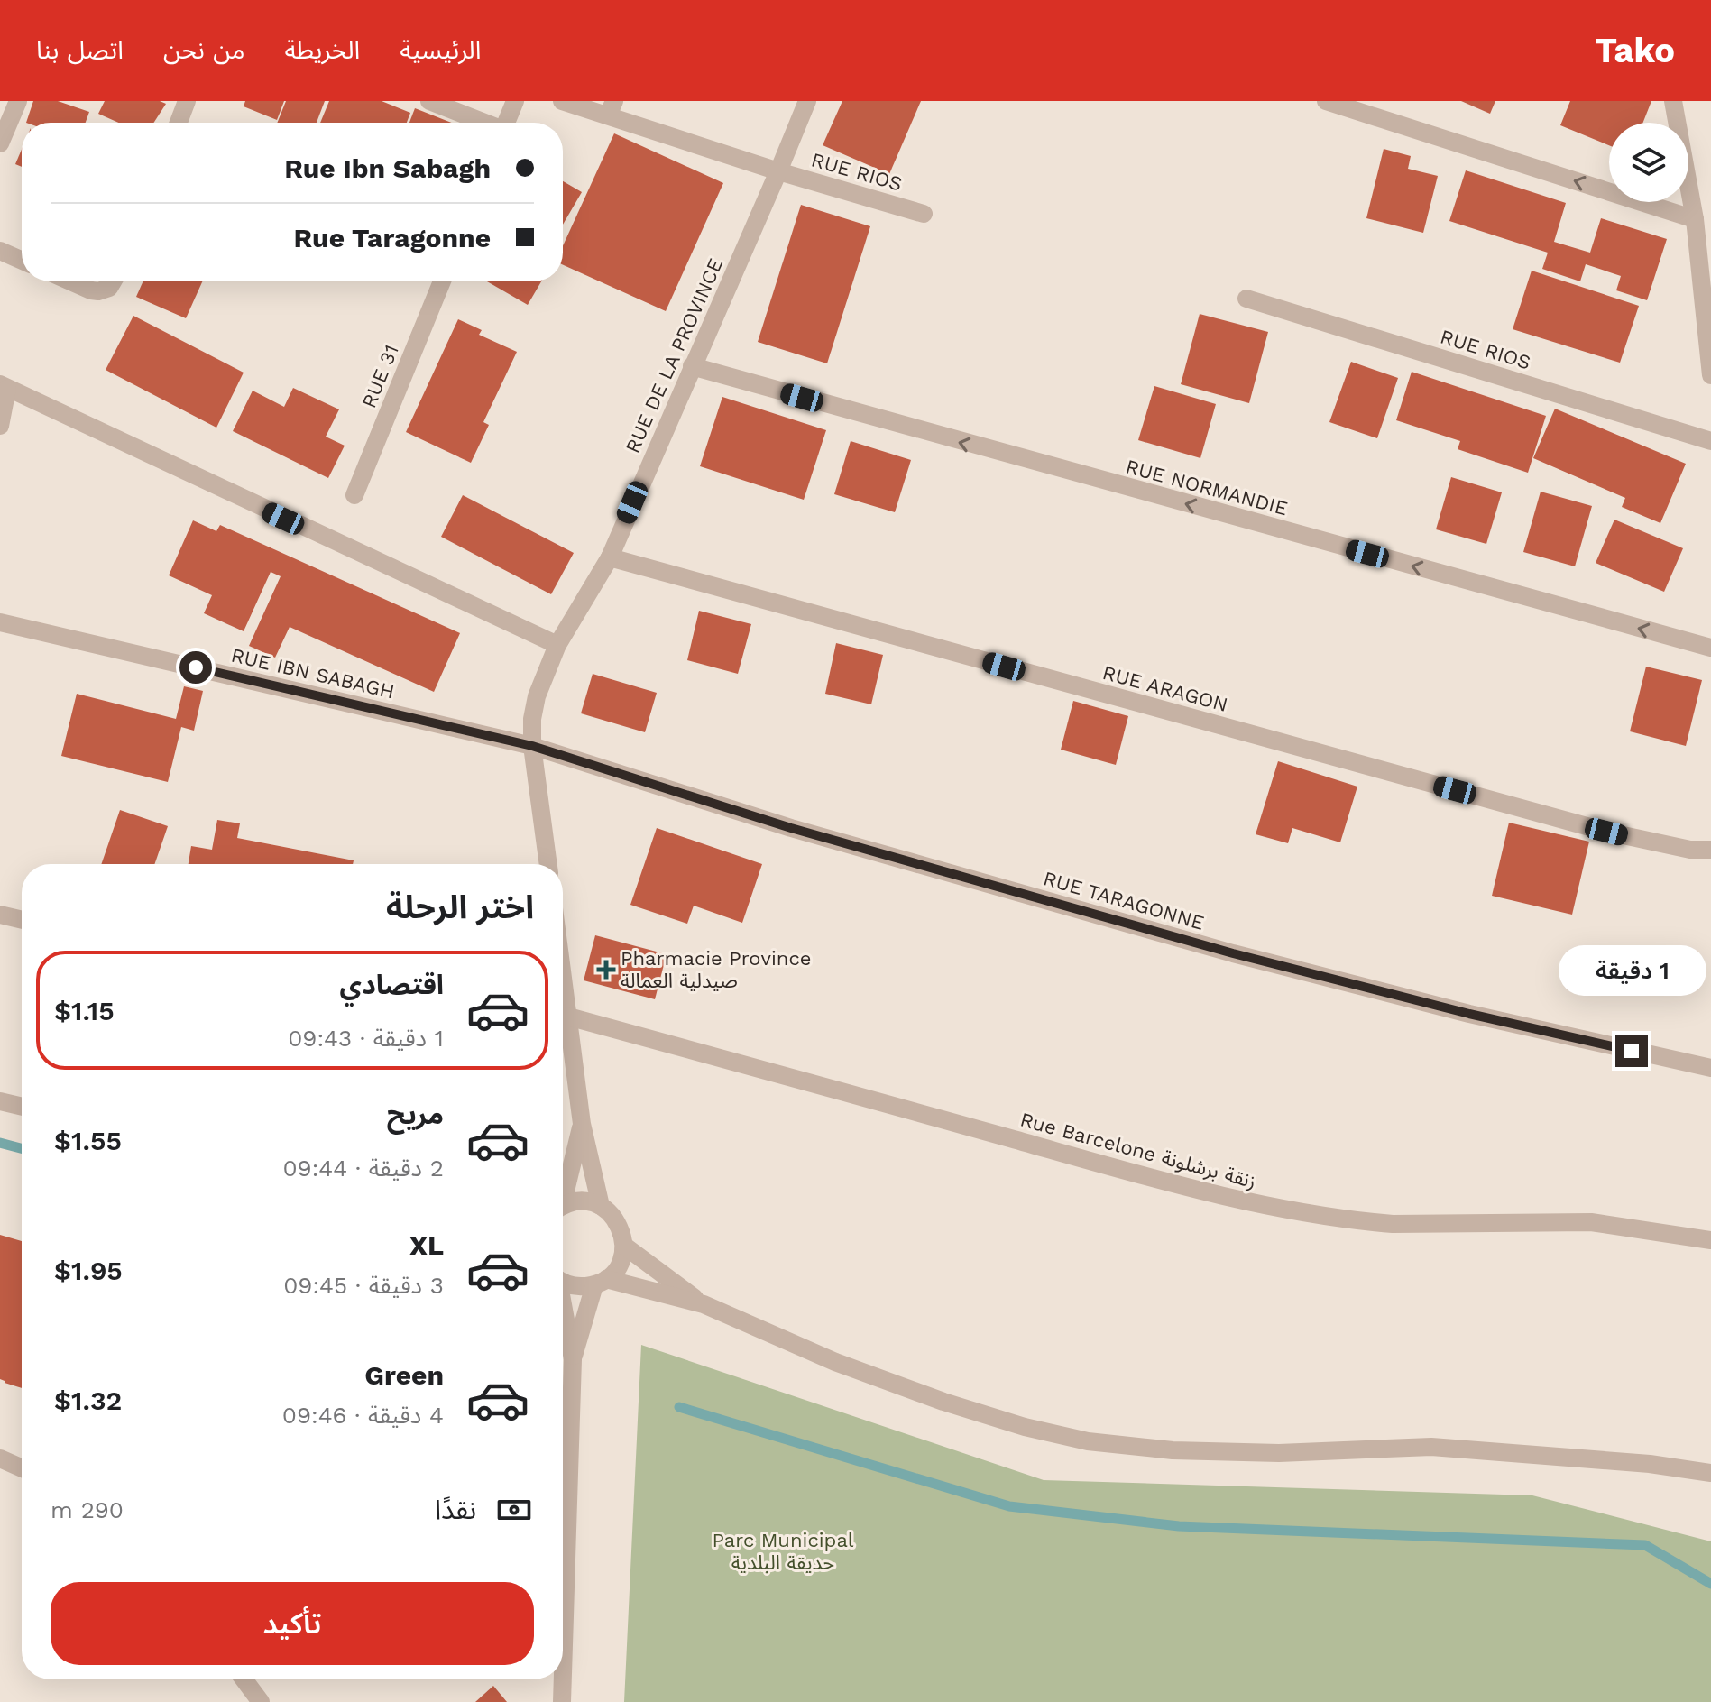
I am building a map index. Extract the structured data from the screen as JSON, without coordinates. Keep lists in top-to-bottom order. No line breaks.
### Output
{"streets":{"street":["RUE RIOS","RUE DE LA PROVINCE","RUE 31","RUE NORMANDIE","RUE IBN SABAGH","RUE ARAGON","RUE TARAGONNE","Rue Barcelone زنقة برشلونة"]},"crossings":[["RUE RIOS","RUE DE LA PROVINCE"],["RUE DE LA PROVINCE","RUE NORMANDIE"],["RUE DE LA PROVINCE","RUE IBN SABAGH"],["RUE DE LA PROVINCE","RUE ARAGON"],["RUE DE LA PROVINCE","RUE TARAGONNE"],["RUE IBN SABAGH","RUE TARAGONNE"]],"one_way":["RUE NORMANDIE"],"parks":["Parc Municipal حديقة البلدية"],"places":{"health":["Pharmacie Province صيدلية العمالة"]},"page":{"header":"Tako","nav":["الرئيسية","الخريطة","من نحن","اتصل بنا"],"banner":["Rue Ibn Sabagh","Rue Taragonne"],"heading":"اختر الرحلة","bubble":"1 دقيقة","list":[{"name":"اقتصادي","note":"1 دقيقة · 09:43","value":"$1.15"},{"name":"مريح","note":"2 دقيقة · 09:44","value":"$1.55"},{"name":"XL","note":"3 دقيقة · 09:45","value":"$1.95"},{"name":"Green","note":"4 دقيقة · 09:46","value":"$1.32"}],"pay":["نقدًا","290 m"],"buttons":"تأكيد"}}
